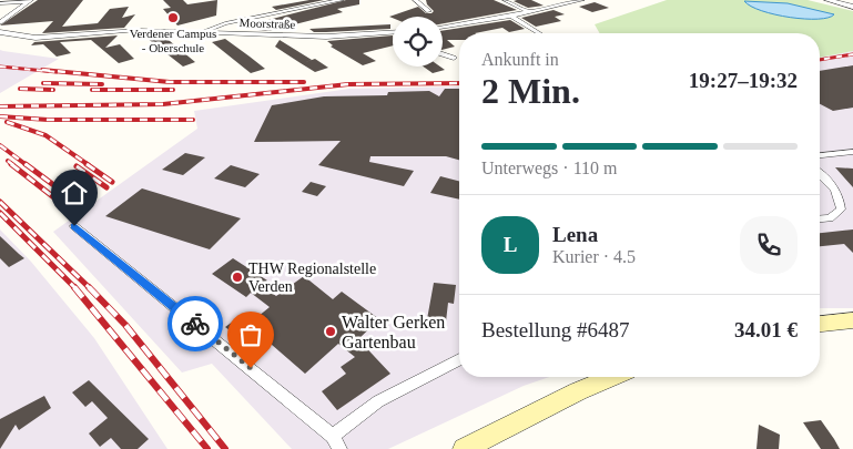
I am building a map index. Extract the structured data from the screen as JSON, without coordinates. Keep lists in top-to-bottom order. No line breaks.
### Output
{"streets":{"street":["Moorstraße"]},"places":["Verdener Campus - Oberschule","THW Regionalstelle Verden","Walter Gerken Gartenbau"],"page":{"heading":["2 Min.","Ankunft in","19:27–19:32"],"panel":["Lena","Kurier · 4.5","Bestellung #6487","34.01 €"],"bar":"Unterwegs · 110 m","round":"L"}}
